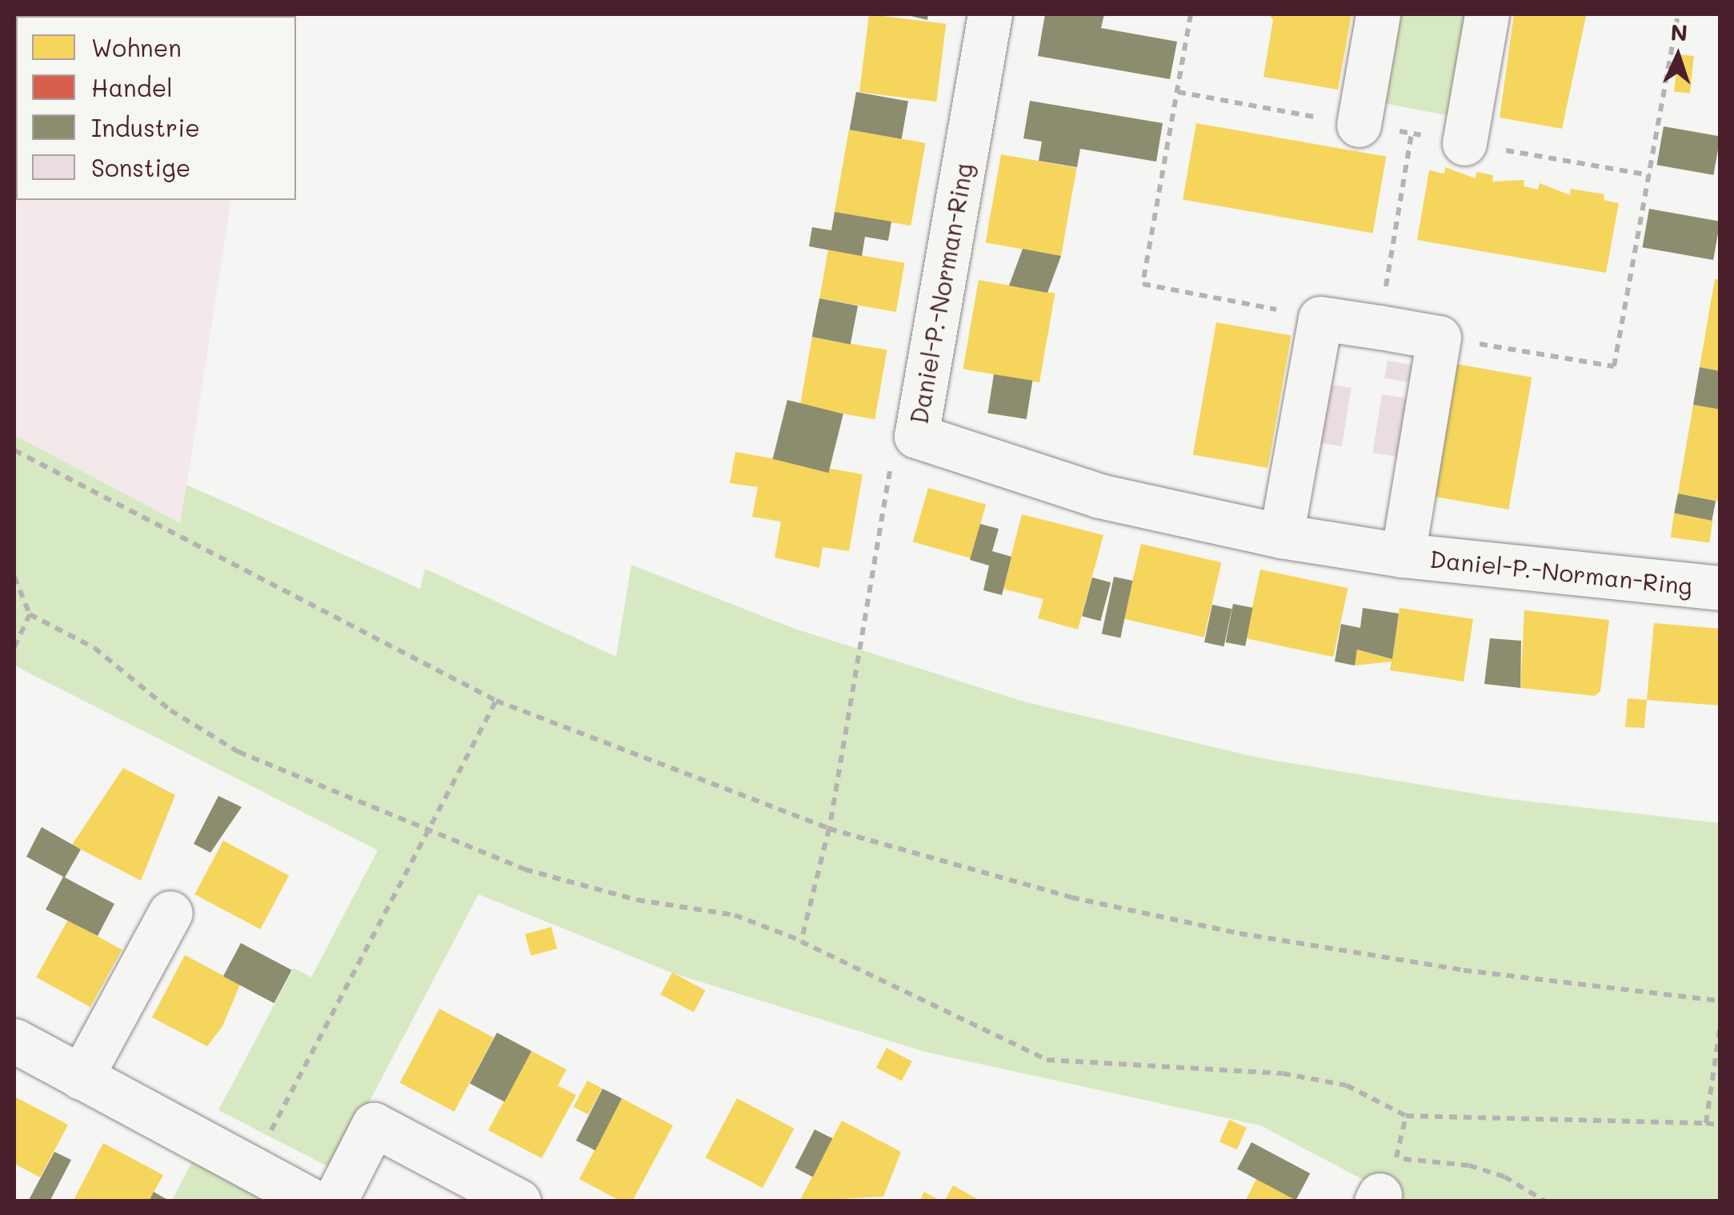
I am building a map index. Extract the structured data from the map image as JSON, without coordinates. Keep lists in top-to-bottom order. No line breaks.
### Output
{"streets":{"street":["Daniel-P.-Norman-Ring"]},"legend":["Wohnen","Handel","Industrie","Sonstige"],"north":"top"}
